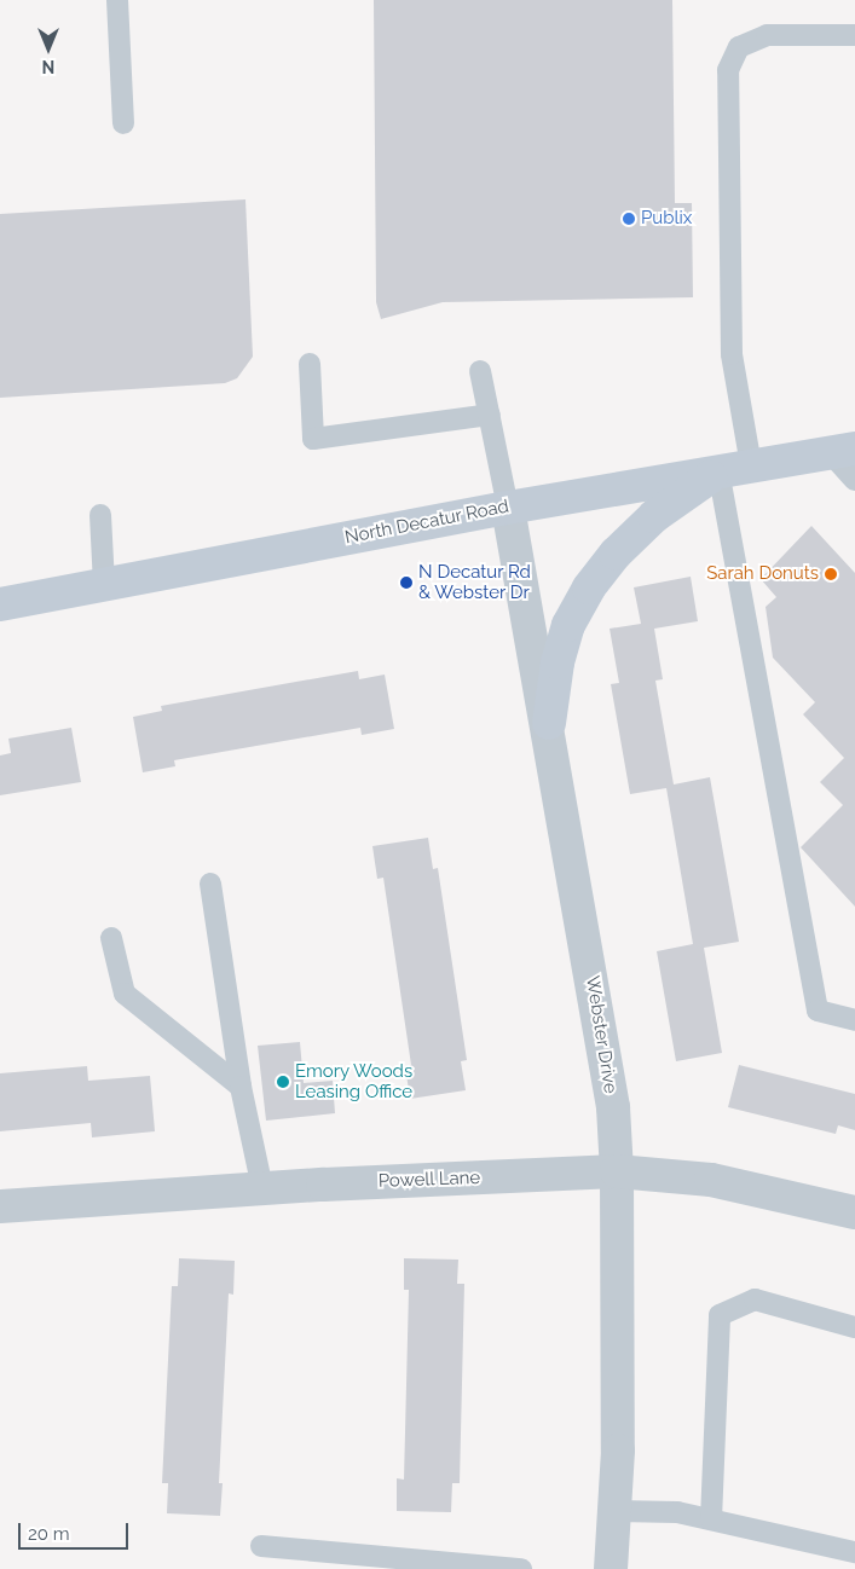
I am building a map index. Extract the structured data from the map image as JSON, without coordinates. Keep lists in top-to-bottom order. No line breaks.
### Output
{"streets":{"main road":["North Decatur Road"],"street":["Webster Drive","Powell Lane"]},"crossings":[["North Decatur Road","Webster Drive"],["Webster Drive","Powell Lane"]],"places":["Publix","Sarah Donuts","N Decatur Rd & Webster Dr","Emory Woods Leasing Office"],"scale_bar":"20 m","north":"bottom"}
